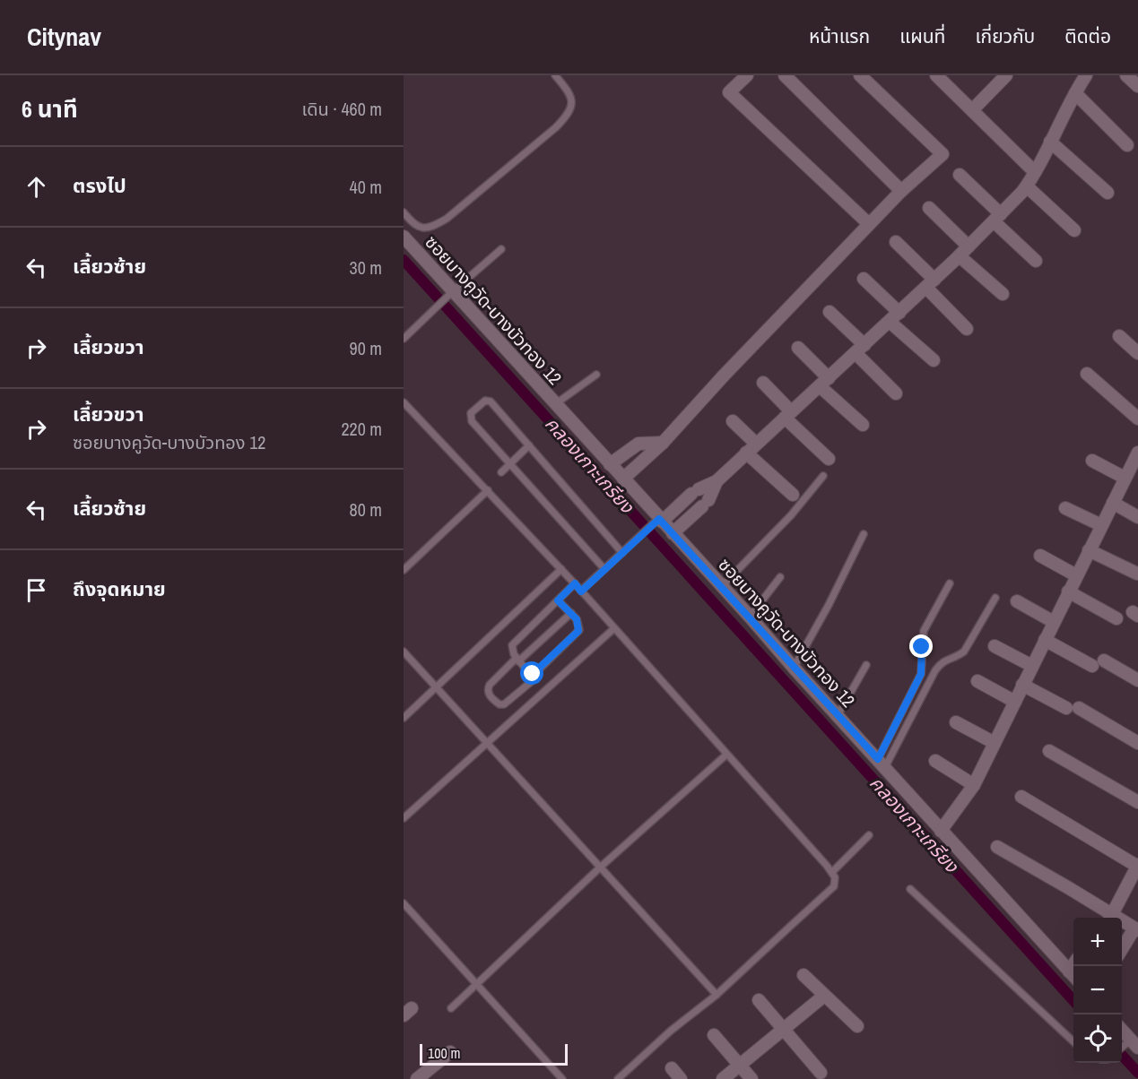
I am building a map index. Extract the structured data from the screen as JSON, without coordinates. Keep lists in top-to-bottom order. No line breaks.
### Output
{"streets":{"street":["ซอยบางคูวัด-บางบัวทอง 12"]},"water":["คลองเกาะเกรียง"],"scale_bar":"100 m","page":{"header":"Citynav","nav":["หน้าแรก","แผนที่","เกี่ยวกับ","ติดต่อ"],"heading":["6 นาที","เดิน · 460 m"],"list":[["ตรงไป","40 m"],["เลี้ยวซ้าย","30 m"],["เลี้ยวขวา","90 m"],["เลี้ยวขวา","ซอยบางคูวัด-บางบัวทอง 12","220 m"],["เลี้ยวซ้าย","80 m"],"ถึงจุดหมาย"],"map_buttons":["+","−"],"scale":"100 m"}}
